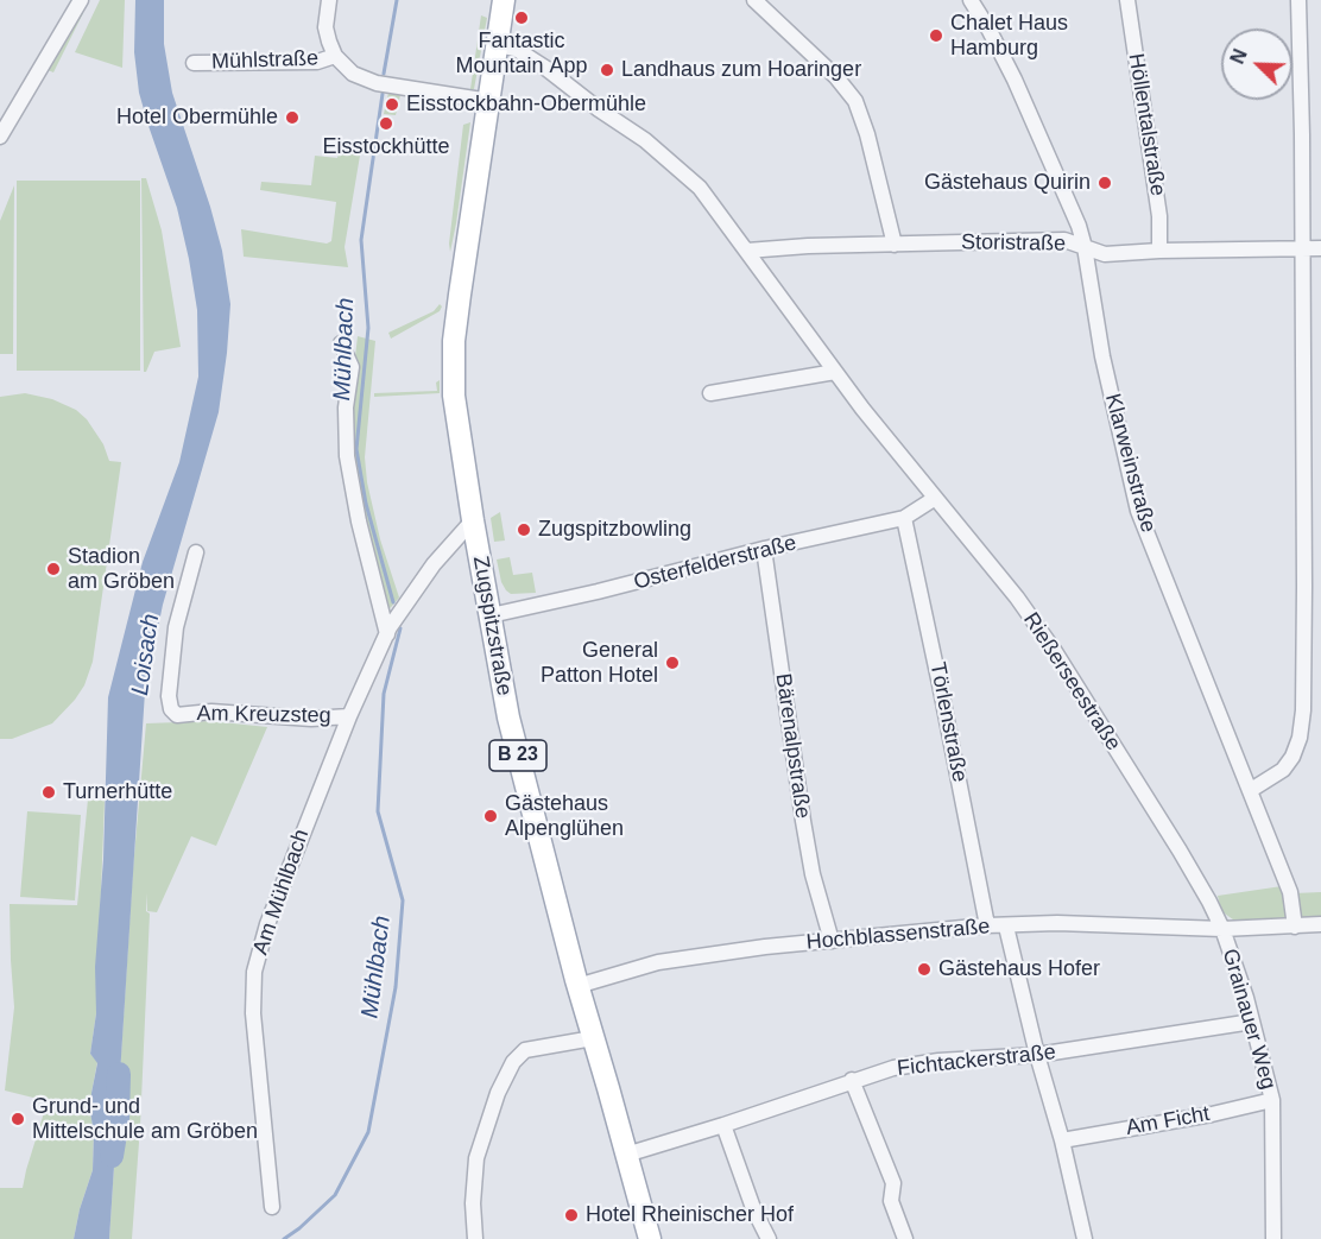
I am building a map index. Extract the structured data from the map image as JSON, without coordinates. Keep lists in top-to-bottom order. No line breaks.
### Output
{"streets":{"main road":["Zugspitzstraße","B 23"],"street":["Mühlstraße","Höllentalstraße","Storistraße","Klarweinstraße","Osterfelderstraße","Rießerseestraße","Am Kreuzsteg","Törlenstraße","Bärenalpstraße","Am Mühlbach","Hochblassenstraße","Grainauer Weg","Fichtackerstraße","Am Ficht"]},"crossings":[["Mühlstraße","Zugspitzstraße"],["Höllentalstraße","Storistraße"],["Storistraße","Klarweinstraße"],["Storistraße","Rießerseestraße"],["Osterfelderstraße","Zugspitzstraße"],["Osterfelderstraße","Rießerseestraße"],["Osterfelderstraße","Törlenstraße"],["Osterfelderstraße","Bärenalpstraße"],["Zugspitzstraße","Rießerseestraße"],["Zugspitzstraße","Am Mühlbach"],["Zugspitzstraße","Hochblassenstraße"],["Zugspitzstraße","Fichtackerstraße"],["Rießerseestraße","Hochblassenstraße"],["Rießerseestraße","Grainauer Weg"],["Am Kreuzsteg","Am Mühlbach"],["Törlenstraße","Hochblassenstraße"],["Bärenalpstraße","Hochblassenstraße"],["Hochblassenstraße","Grainauer Weg"],["Grainauer Weg","Fichtackerstraße"],["Grainauer Weg","Am Ficht"]],"water":["Mühlbach","Loisach"],"places":["Fantastic Mountain App","Chalet Haus Hamburg","Landhaus zum Hoaringer","Eisstockbahn-Obermühle","Hotel Obermühle","Eisstockhütte","Gästehaus Quirin","Zugspitzbowling","Stadion am Gröben","General Patton Hotel","Turnerhütte","Gästehaus Alpenglühen","Gästehaus Hofer","Grund- und Mittelschule am Gröben","Hotel Rheinischer Hof"],"north":"top left"}
